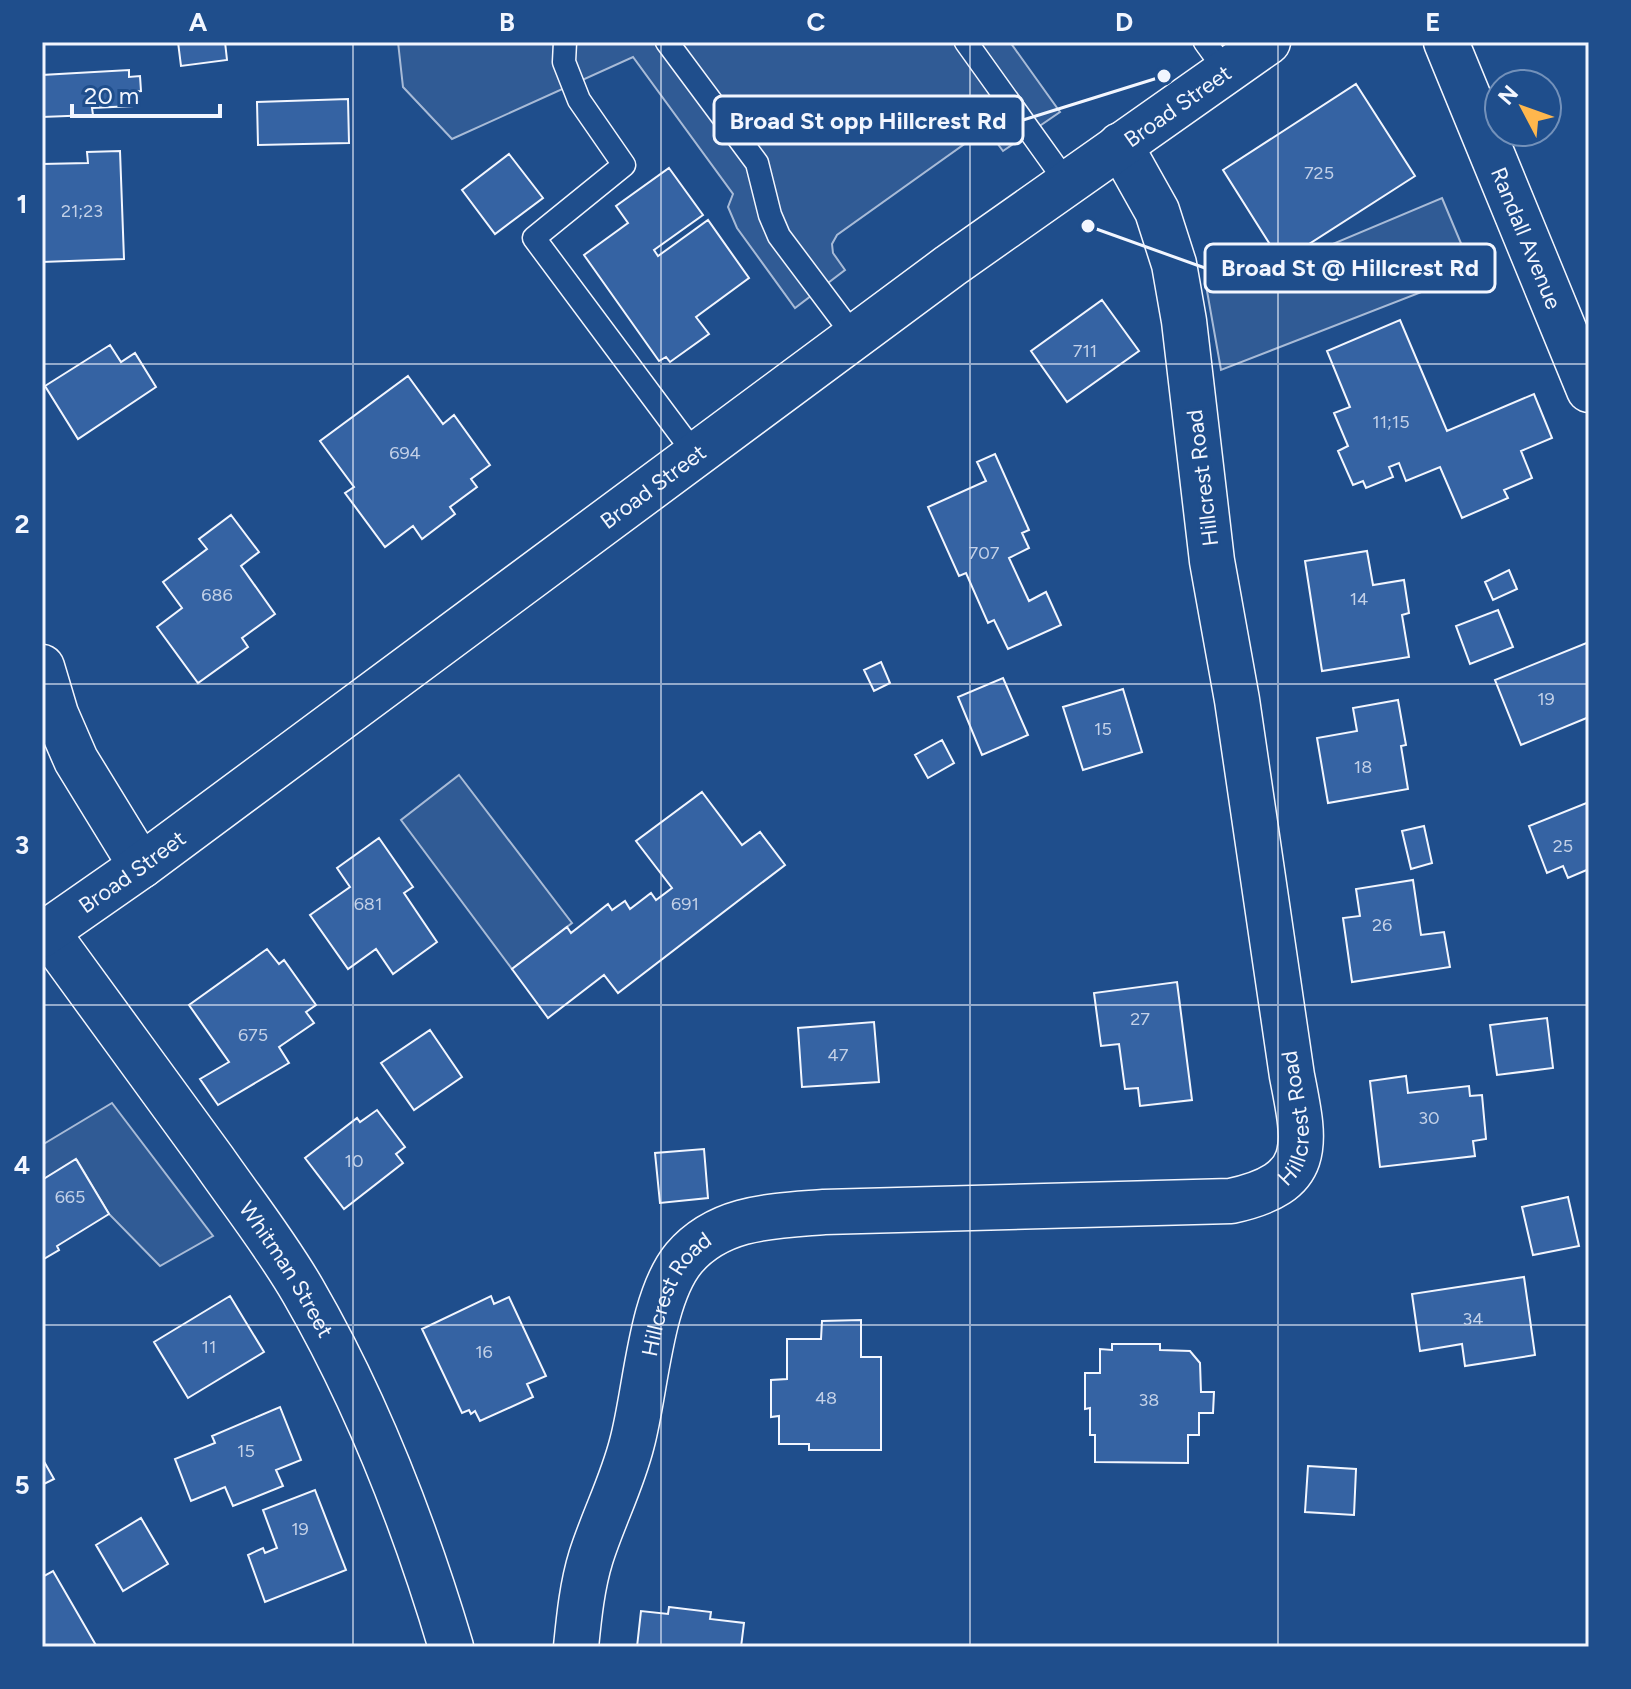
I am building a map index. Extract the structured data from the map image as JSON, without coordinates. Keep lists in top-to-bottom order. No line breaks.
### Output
{"streets":{"street":["Broad Street","Randall Avenue","Hillcrest Road","Whitman Street"]},"crossings":[["Broad Street","Hillcrest Road"],["Broad Street","Whitman Street"]],"places":["Broad St opp Hillcrest Rd","Broad St @ Hillcrest Rd"],"house_numbers":["725","21;23","711","11;15","694","707","686","14","19","15","18","25","681","691","26","27","675","47","30","10","665","34","11","16","48","38","15","19"],"scale_bar":"20 m","north":"top left","grid":{"columns":["A","B","C","D","E"],"rows":["1","2","3","4","5"]}}
